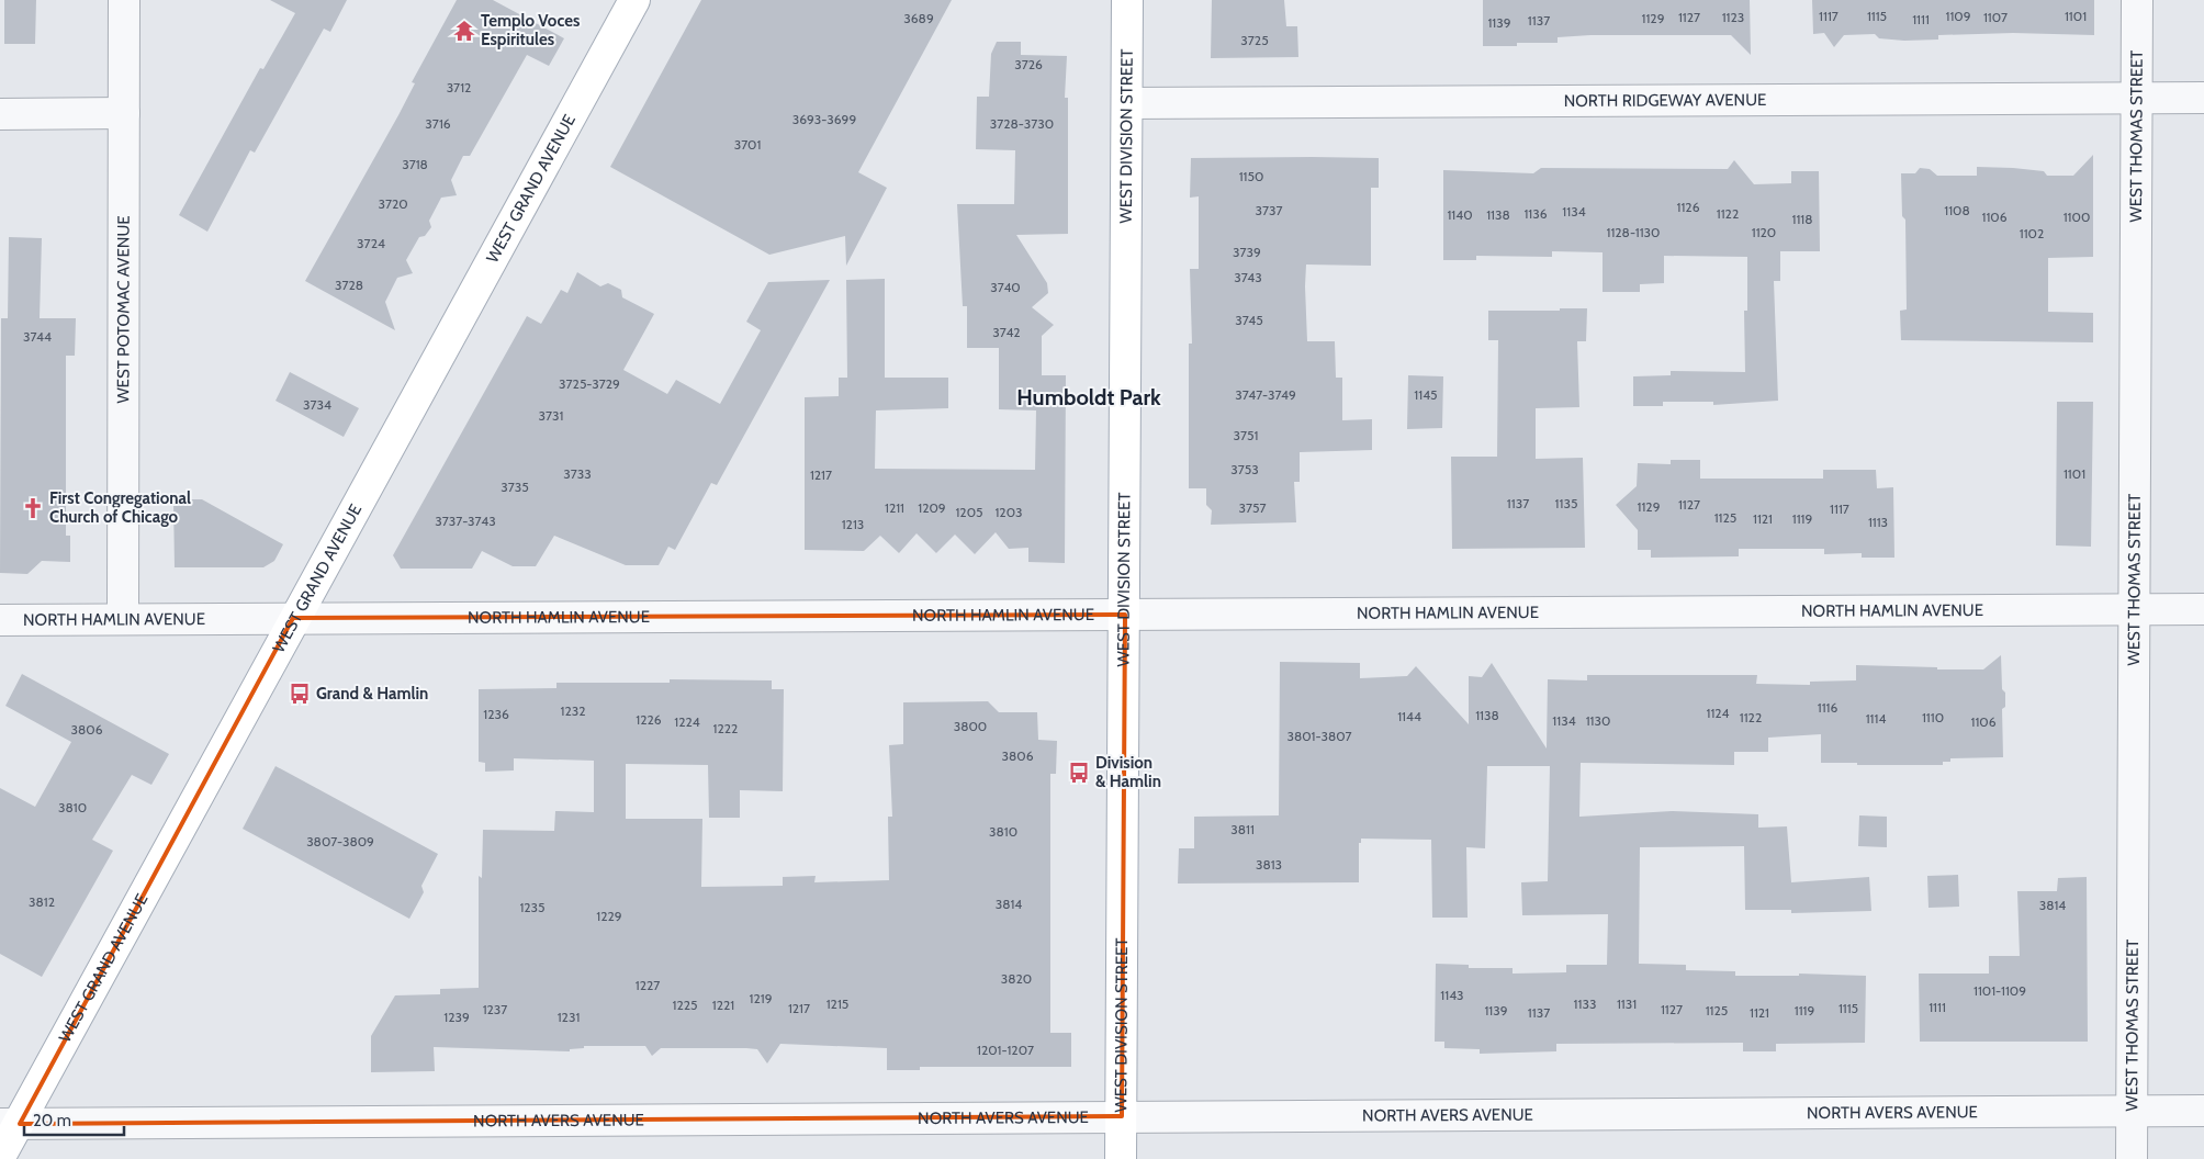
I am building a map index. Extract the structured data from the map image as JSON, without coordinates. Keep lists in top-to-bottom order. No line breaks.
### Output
{"streets":{"main road":["WEST DIVISION STREET","WEST GRAND AVENUE"],"street":["NORTH RIDGEWAY AVENUE","WEST THOMAS STREET","WEST POTOMAC AVENUE","NORTH HAMLIN AVENUE","NORTH AVERS AVENUE"]},"crossings":[["NORTH RIDGEWAY AVENUE","WEST DIVISION STREET"],["NORTH RIDGEWAY AVENUE","WEST THOMAS STREET"],["WEST DIVISION STREET","NORTH HAMLIN AVENUE"],["WEST DIVISION STREET","NORTH AVERS AVENUE"],["WEST THOMAS STREET","NORTH HAMLIN AVENUE"],["WEST THOMAS STREET","NORTH AVERS AVENUE"],["WEST GRAND AVENUE","NORTH HAMLIN AVENUE"],["WEST GRAND AVENUE","NORTH AVERS AVENUE"],["WEST POTOMAC AVENUE","NORTH HAMLIN AVENUE"]],"districts":["Humboldt Park"],"places":{"temple":["Templo Voces Espiritules"],"church":["First Congregational Church of Chicago"],"bus stop":["Grand & Hamlin","Division & Hamlin"]},"house_numbers":["1117","1115","1109","1101","1127","1123","1107","3689","1129","1111","1137","1139","3725","3726","3712","3693-3699","3716","3728-3730","3701","3718","1150","3720","1126","3737","1108","1134","1136","1122","1140","1138","1106","1100","1118","1128-1130","1120","1102","3724","3739","3743","3728","3740","3745","3742","3744","3725-3729","3747-3749","1145","3734","3731","3751","3753","3733","1101","1217","3735","1137","1135","1127","1129","1211","1209","3757","1117","1205","1203","1125","1121","1119","3737-3743","1113","1213","1116","1232","1124","1236","1138","1144","1122","1110","1114","1226","1134","1130","1224","1106","3800","1222","3806","3801-3807","3806","3810","3811","3810","3807-3809","3813","3812","3814","3814","1235","1229","3820","1227","1101-1109","1143","1219","1215","1133","1131","1225","1221","1111","1217","1115","1237","1127","1139","1125","1119","1137","1121","1239","1231","1201-1207"],"scale_bar":"20 m"}
